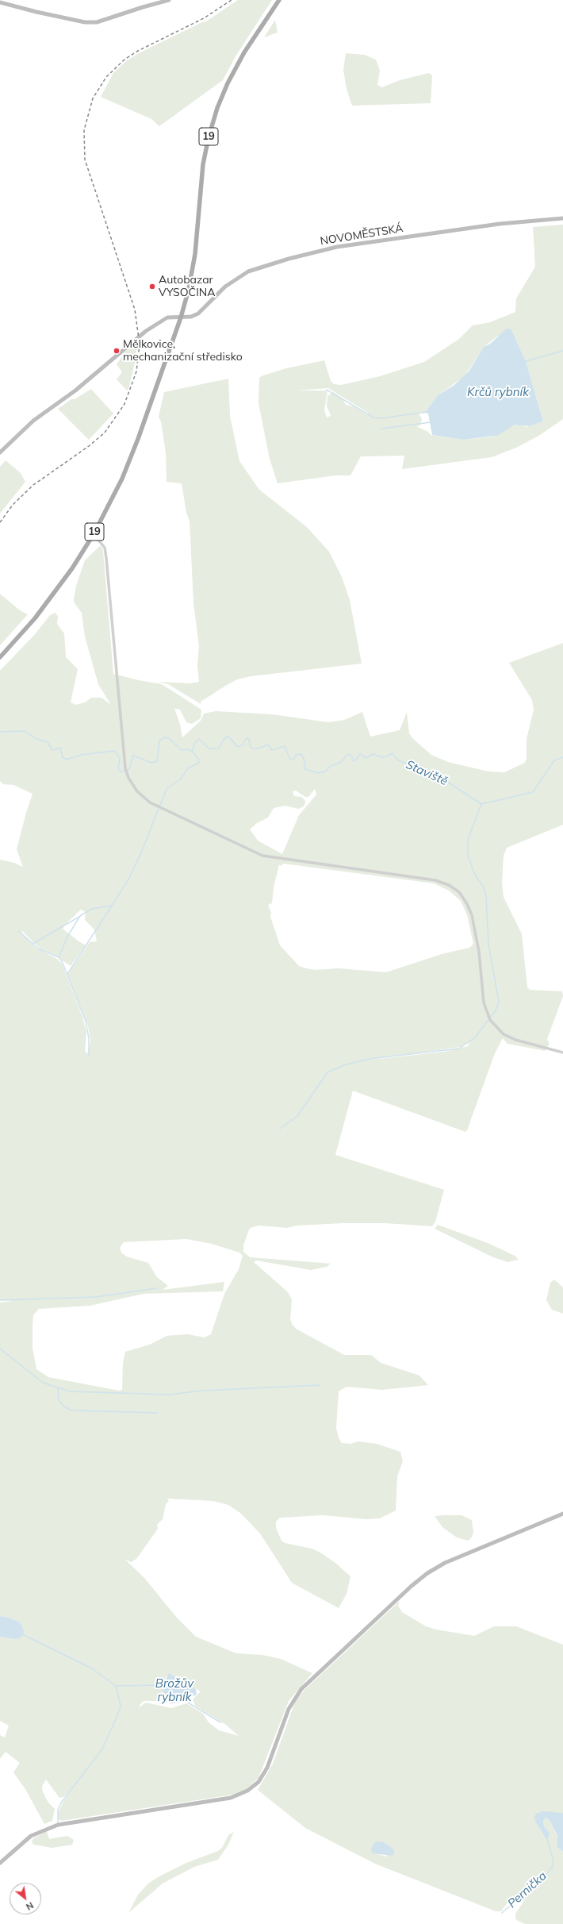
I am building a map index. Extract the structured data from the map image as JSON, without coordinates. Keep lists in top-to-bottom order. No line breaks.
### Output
{"streets":{"main road":["19"],"street":["NOVOMĚSTSKÁ"]},"crossings":[["19","NOVOMĚSTSKÁ"]],"water":["Krčů rybník","Staviště","Brožův rybník","Pernička"],"places":["Autobazar VYSOČINA","Mělkovice, mechanizační středisko"],"north":"bottom right"}
